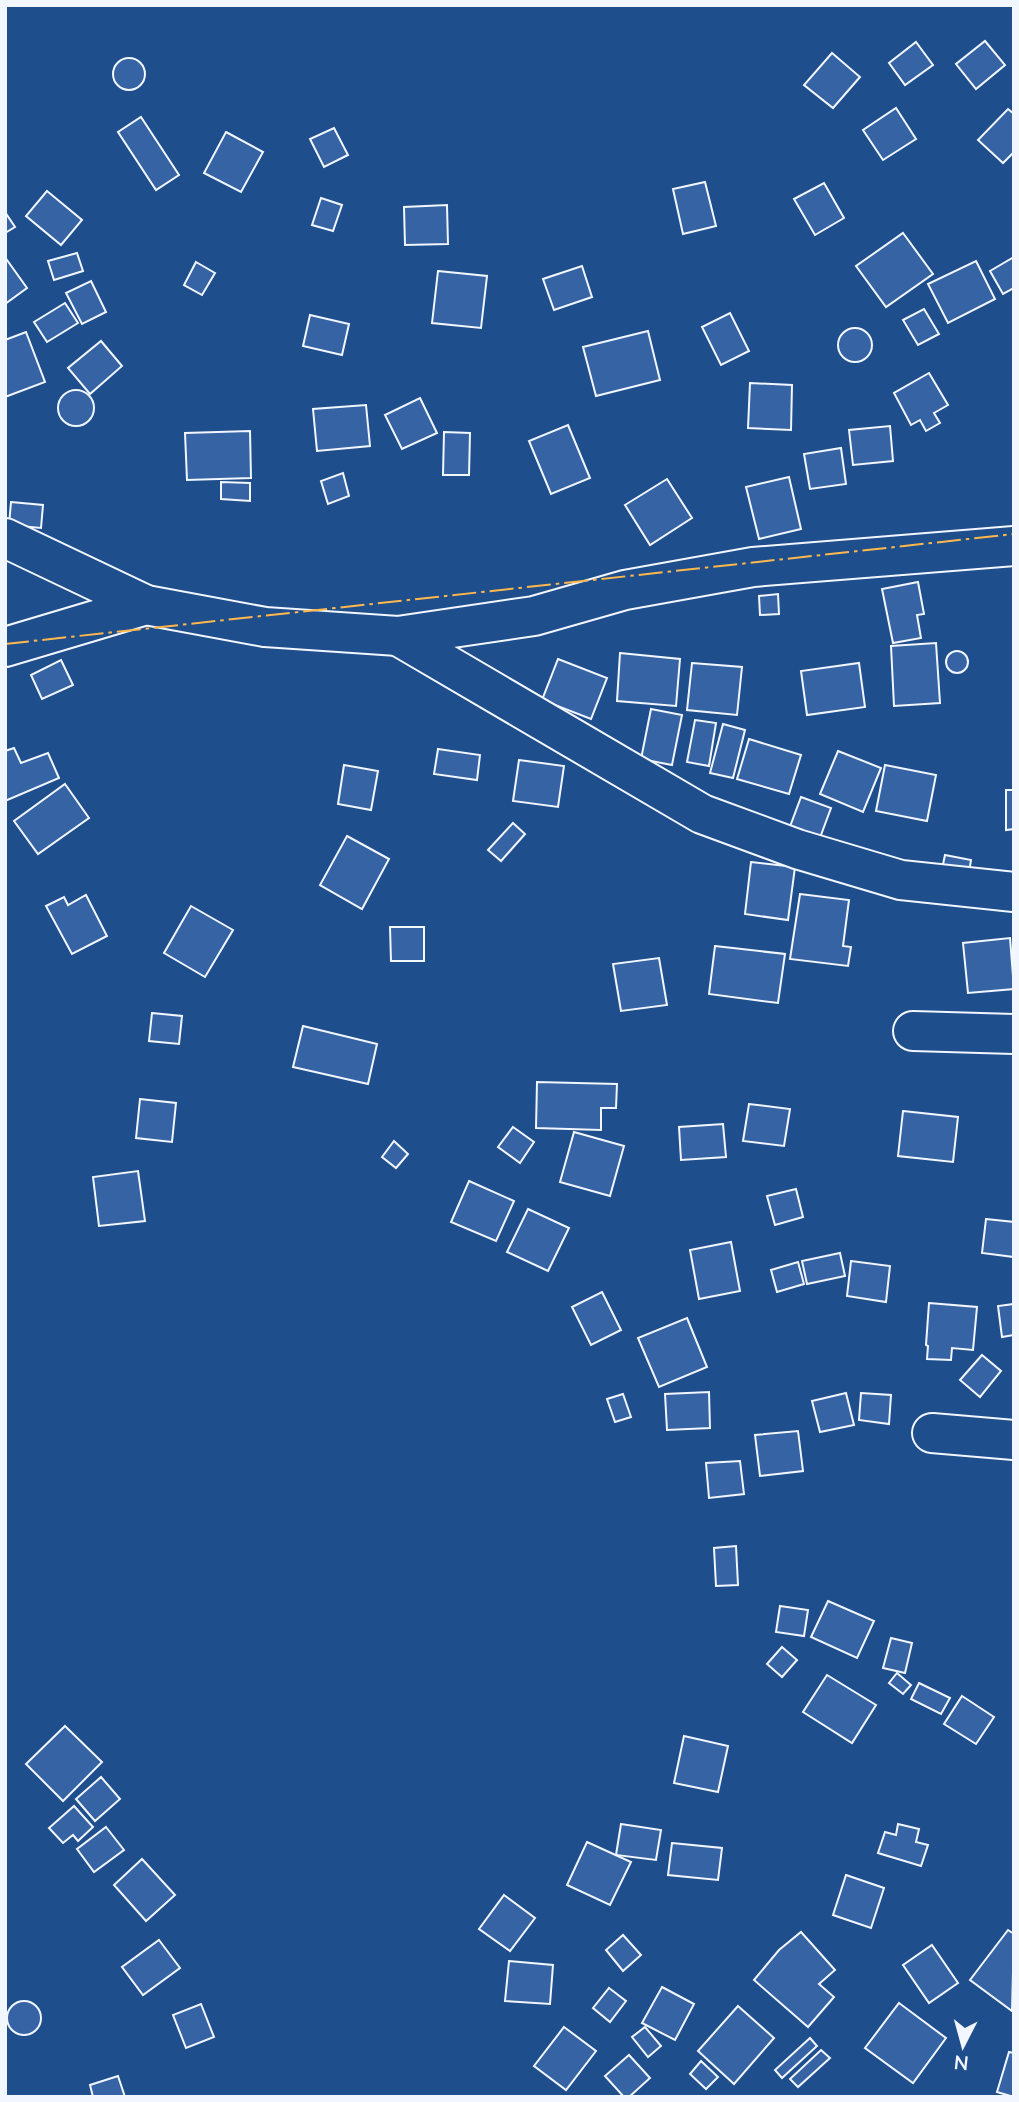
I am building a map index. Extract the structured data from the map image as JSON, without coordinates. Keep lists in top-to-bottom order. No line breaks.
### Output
{"north":"bottom"}
